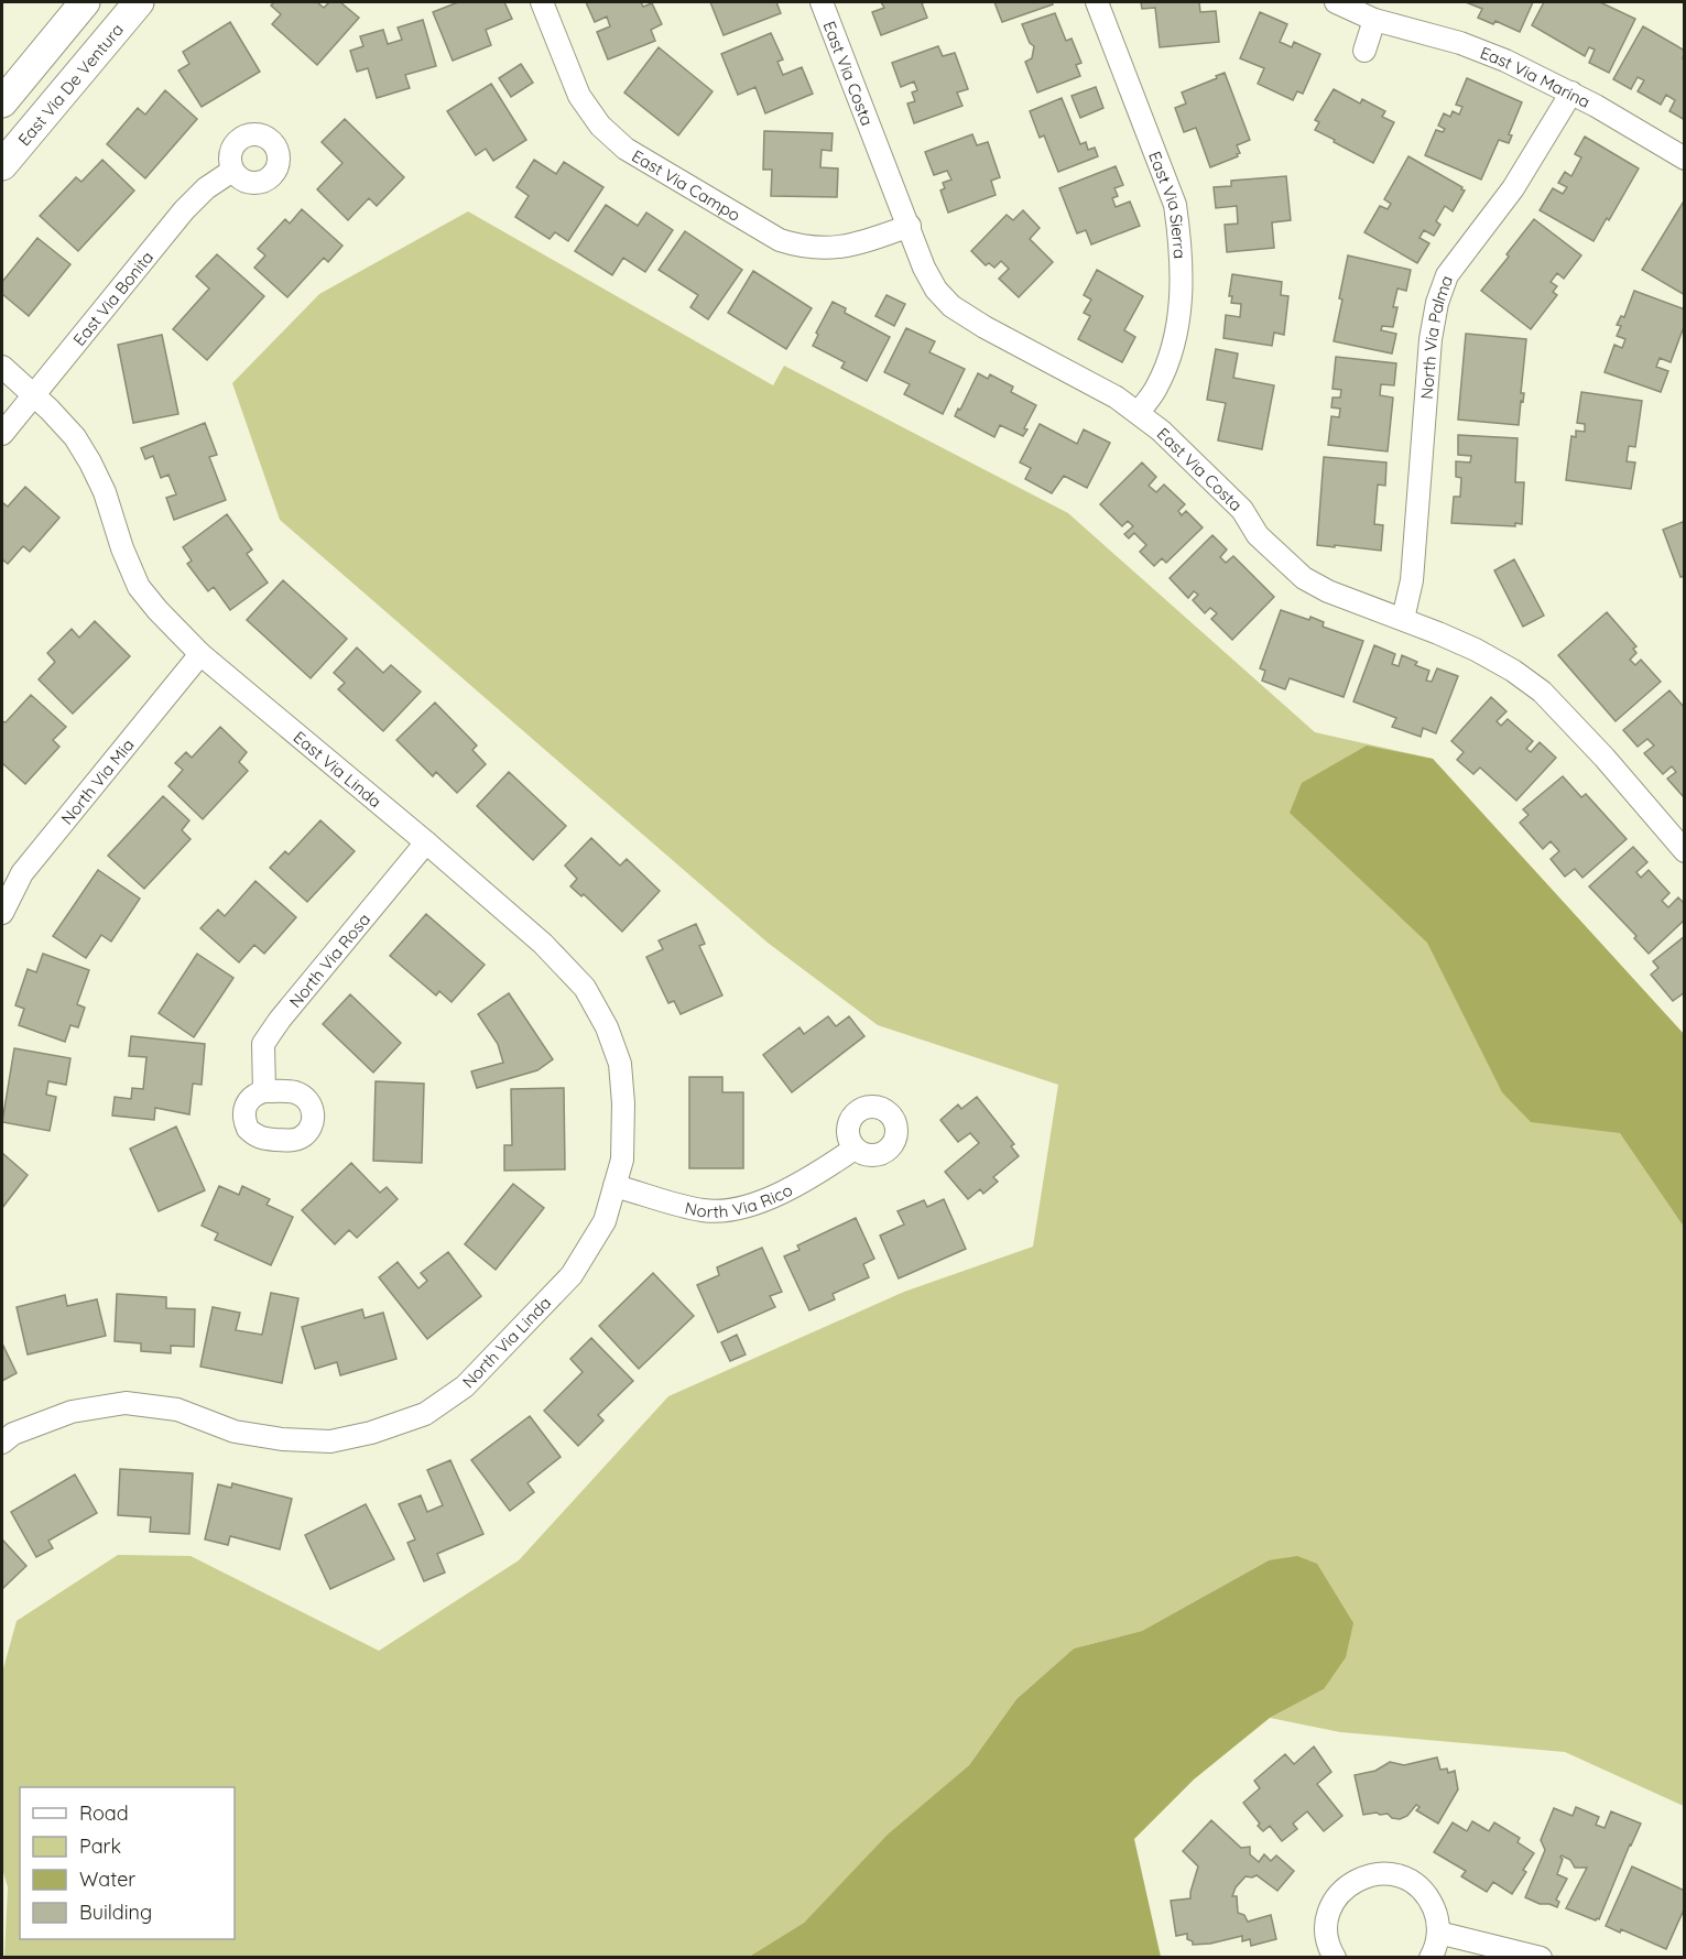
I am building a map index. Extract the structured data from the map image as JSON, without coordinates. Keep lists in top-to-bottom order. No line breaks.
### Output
{"streets":{"main road":["East Via De Ventura"],"street":["East Via Costa","East Via Marina","East Via Campo","East Via Sierra","East Via Bonita","North Via Palma","East Via Linda","North Via Mia","North Via Rosa","North Via Rico","North Via Linda"]},"crossings":[["East Via Costa","East Via Campo"],["East Via Costa","East Via Sierra"],["East Via Costa","North Via Palma"],["East Via Marina","North Via Palma"],["East Via Bonita","East Via Linda"],["East Via Linda","North Via Mia"],["East Via Linda","North Via Rosa"],["East Via Linda","North Via Rico"],["East Via Linda","North Via Linda"],["North Via Rico","North Via Linda"]],"legend":["Road","Park","Water","Building"]}
